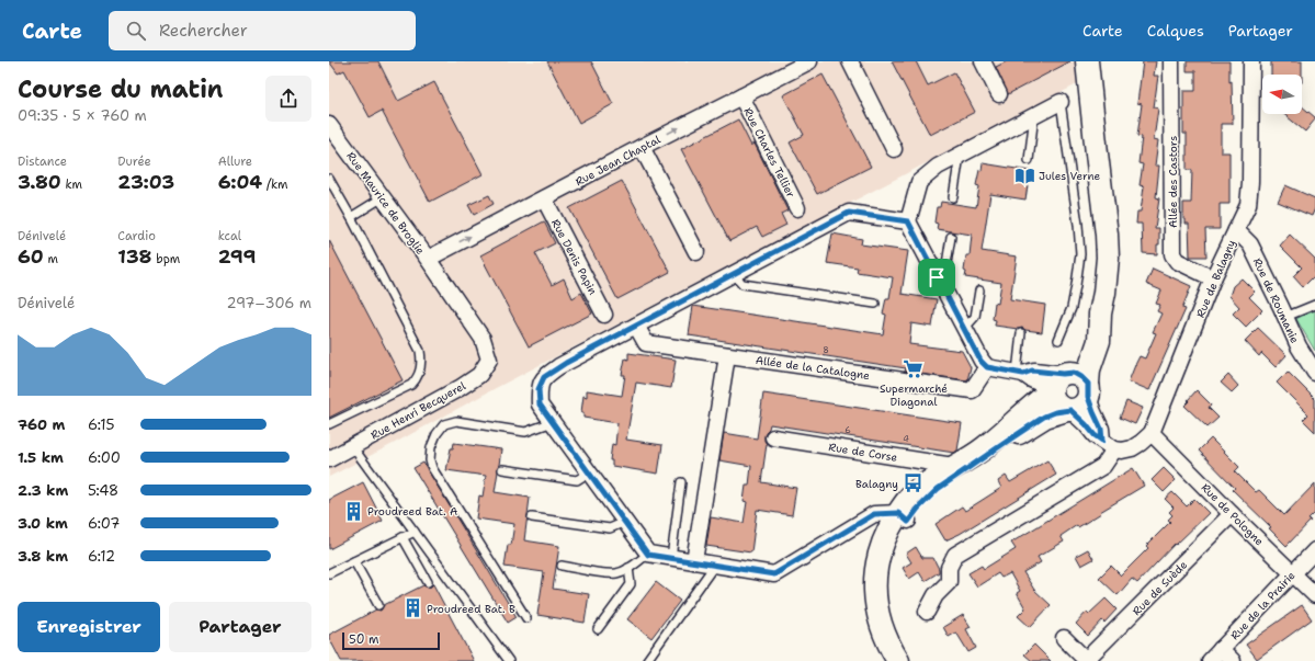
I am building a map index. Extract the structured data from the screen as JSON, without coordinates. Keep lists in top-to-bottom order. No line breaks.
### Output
{"streets":{"street":["Rue Charles Tellier","Rue Jean Chaptal","Allée des Castors","Rue Maurice de Broglie","Rue Denis Papin","Rue de Balagny","Rue de Roumanie","Allée de la Catalogne","Rue Henri Becquerel","Rue de Corse","Rue de Pologne","Rue de Suède","Rue de la Prairie"]},"crossings":[["Rue Charles Tellier","Rue Jean Chaptal"],["Rue Jean Chaptal","Rue Maurice de Broglie"],["Rue Jean Chaptal","Rue Denis Papin"],["Rue Jean Chaptal","Rue Henri Becquerel"],["Allée des Castors","Rue de Balagny"],["Rue Maurice de Broglie","Rue Henri Becquerel"],["Rue de Balagny","Rue de Roumanie"],["Rue de Balagny","Rue de Pologne"],["Rue de Pologne","Rue de Suède"],["Rue de Pologne","Rue de la Prairie"]],"one_way":["Rue Jean Chaptal"],"places":{"library":["Jules Verne"],"supermarket":["Supermarché Diagonal"],"bus stop":["Balagny"],"building":["Proudreed Bat. A","Proudreed Bat. B"]},"house_numbers":["8","6","4"],"scale_bar":"50 m","north":"left","page":{"header":"Carte","search":"Rechercher","nav":["Carte","Calques","Partager"],"heading":["Course du matin","09:35 · 5 × 760 m"],"stats":[["Distance","3.80 km"],["Durée","23:03"],["Allure","6:04 /km"],["Dénivelé","60 m"],["Cardio","138 bpm"],["kcal","299"]],"chart":["Dénivelé","297–306 m"],"list":[{"name":"760 m","note":"6:15"},{"name":"1.5 km","note":"6:00"},{"name":"2.3 km","note":"5:48"},{"name":"3.0 km","note":"6:07"},{"name":"3.8 km","note":"6:12"}],"buttons":["Enregistrer","Partager"],"scale":"50 m"}}
